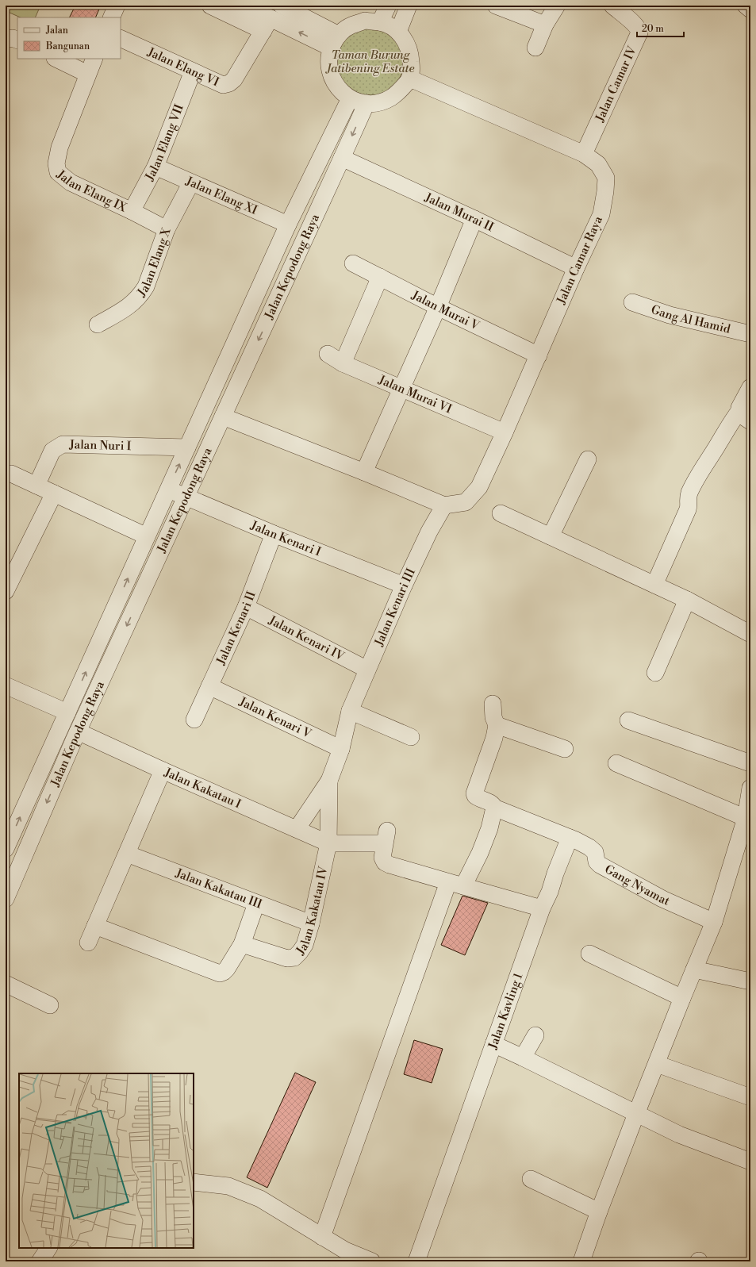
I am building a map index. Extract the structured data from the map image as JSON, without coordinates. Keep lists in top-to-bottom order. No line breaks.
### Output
{"streets":{"street":["Jalan Elang VI","Jalan Camar IV","Jalan Elang VII","Jalan Elang IX","Jalan Elang XI","Jalan Murai II","Jalan Camar Raya","Jalan Elang X","Jalan Kepodong Raya","Jalan Murai V","Gang Al Hamid","Jalan Murai VI","Jalan Nuri I","Jalan Kenari I","Jalan Kenari III","Jalan Kenari II","Jalan Kenari IV","Jalan Kenari V","Jalan Kakatau I","Gang Nyamat","Jalan Kakatau III","Jalan Kakatau IV","Jalan Kavling 1"]},"crossings":[["Jalan Elang VI","Jalan Elang VII"],["Jalan Camar IV","Jalan Camar Raya"],["Jalan Elang VII","Jalan Elang IX"],["Jalan Elang VII","Jalan Elang XI"],["Jalan Elang IX","Jalan Elang X"],["Jalan Elang XI","Jalan Elang X"],["Jalan Elang XI","Jalan Kepodong Raya"],["Jalan Murai II","Jalan Camar Raya"],["Jalan Murai II","Jalan Kepodong Raya"],["Jalan Camar Raya","Jalan Kepodong Raya"],["Jalan Camar Raya","Jalan Murai V"],["Jalan Camar Raya","Jalan Murai VI"],["Jalan Camar Raya","Jalan Kenari III"],["Jalan Kepodong Raya","Jalan Nuri I"],["Jalan Kepodong Raya","Jalan Kenari I"],["Jalan Kepodong Raya","Jalan Kakatau I"],["Jalan Kenari I","Jalan Kenari III"],["Jalan Kenari I","Jalan Kenari II"],["Jalan Kenari III","Jalan Kenari IV"],["Jalan Kenari III","Jalan Kenari V"],["Jalan Kenari III","Jalan Kakatau I"],["Jalan Kenari III","Jalan Kakatau IV"],["Jalan Kenari II","Jalan Kenari IV"],["Jalan Kenari II","Jalan Kenari V"],["Jalan Kakatau I","Jalan Kakatau IV"],["Gang Nyamat","Jalan Kavling 1"],["Jalan Kakatau III","Jalan Kakatau IV"]],"parks":["Taman Burung Jatibening Estate"],"legend":["Jalan","Bangunan"],"scale_bar":"20 m"}
